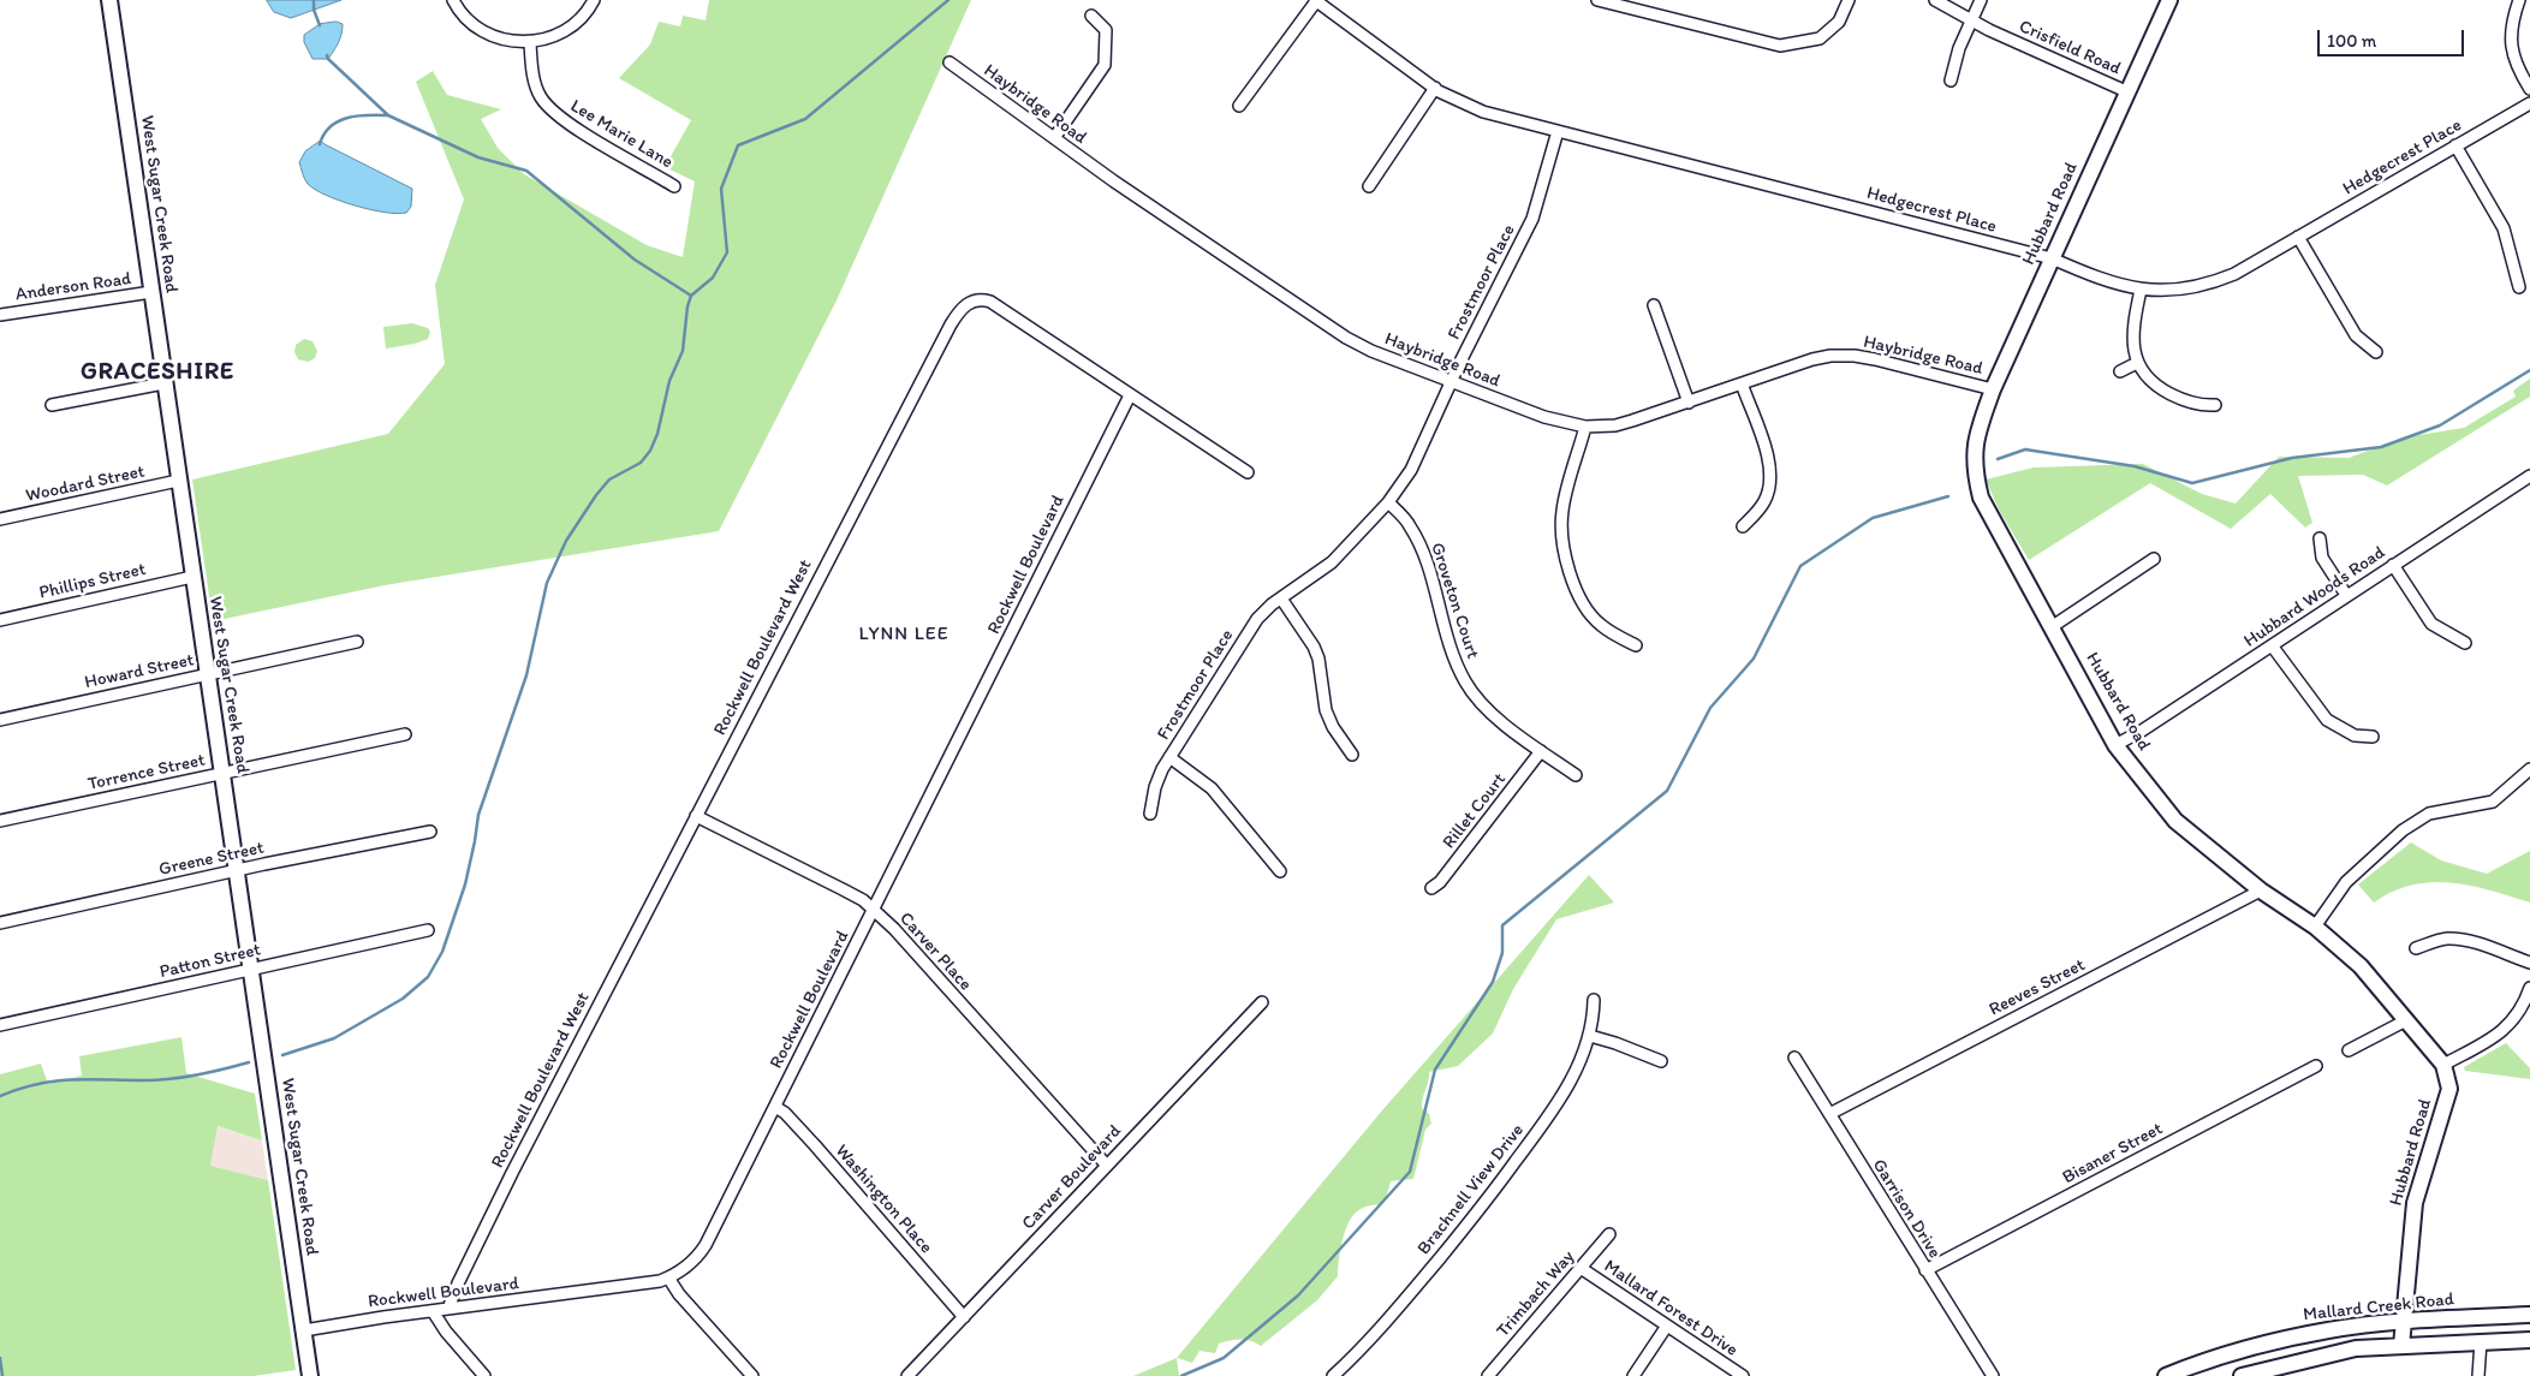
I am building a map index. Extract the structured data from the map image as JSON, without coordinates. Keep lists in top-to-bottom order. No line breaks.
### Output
{"streets":{"main road":["West Sugar Creek Road","Hubbard Road","Mallard Creek Road"],"street":["Crisfield Road","Haybridge Road","Lee Marie Lane","Hedgecrest Place","Frostmoor Place","Anderson Road","Woodard Street","Rockwell Boulevard","Phillips Street","Hubbard Woods Road","Groveton Court","Rockwell Boulevard West","Howard Street","Torrence Street","Rillet Court","Greene Street","Carver Place","Patton Street","Reeves Street","Bisaner Street","Carver Boulevard","Brachnell View Drive","Washington Place","Garrison Drive","Trimbach Way","Mallard Forest Drive"]},"crossings":[["Crisfield Road","Hubbard Road"],["Haybridge Road","Hubbard Road"],["Haybridge Road","Frostmoor Place"],["Hedgecrest Place","Hubbard Road"],["Hedgecrest Place","Frostmoor Place"],["West Sugar Creek Road","Anderson Road"],["West Sugar Creek Road","Woodard Street"],["West Sugar Creek Road","Rockwell Boulevard"],["West Sugar Creek Road","Phillips Street"],["West Sugar Creek Road","Howard Street"],["West Sugar Creek Road","Torrence Street"],["West Sugar Creek Road","Greene Street"],["West Sugar Creek Road","Patton Street"],["Hubbard Road","Hubbard Woods Road"],["Hubbard Road","Reeves Street"],["Hubbard Road","Mallard Creek Road"],["Frostmoor Place","Groveton Court"],["Rockwell Boulevard","Rockwell Boulevard West"],["Rockwell Boulevard","Carver Place"],["Rockwell Boulevard","Washington Place"],["Groveton Court","Rillet Court"],["Rockwell Boulevard West","Carver Place"],["Carver Place","Carver Boulevard"],["Reeves Street","Garrison Drive"],["Bisaner Street","Garrison Drive"],["Carver Boulevard","Washington Place"],["Trimbach Way","Mallard Forest Drive"]],"districts":["GRACESHIRE","LYNN LEE"],"scale_bar":"100 m"}
